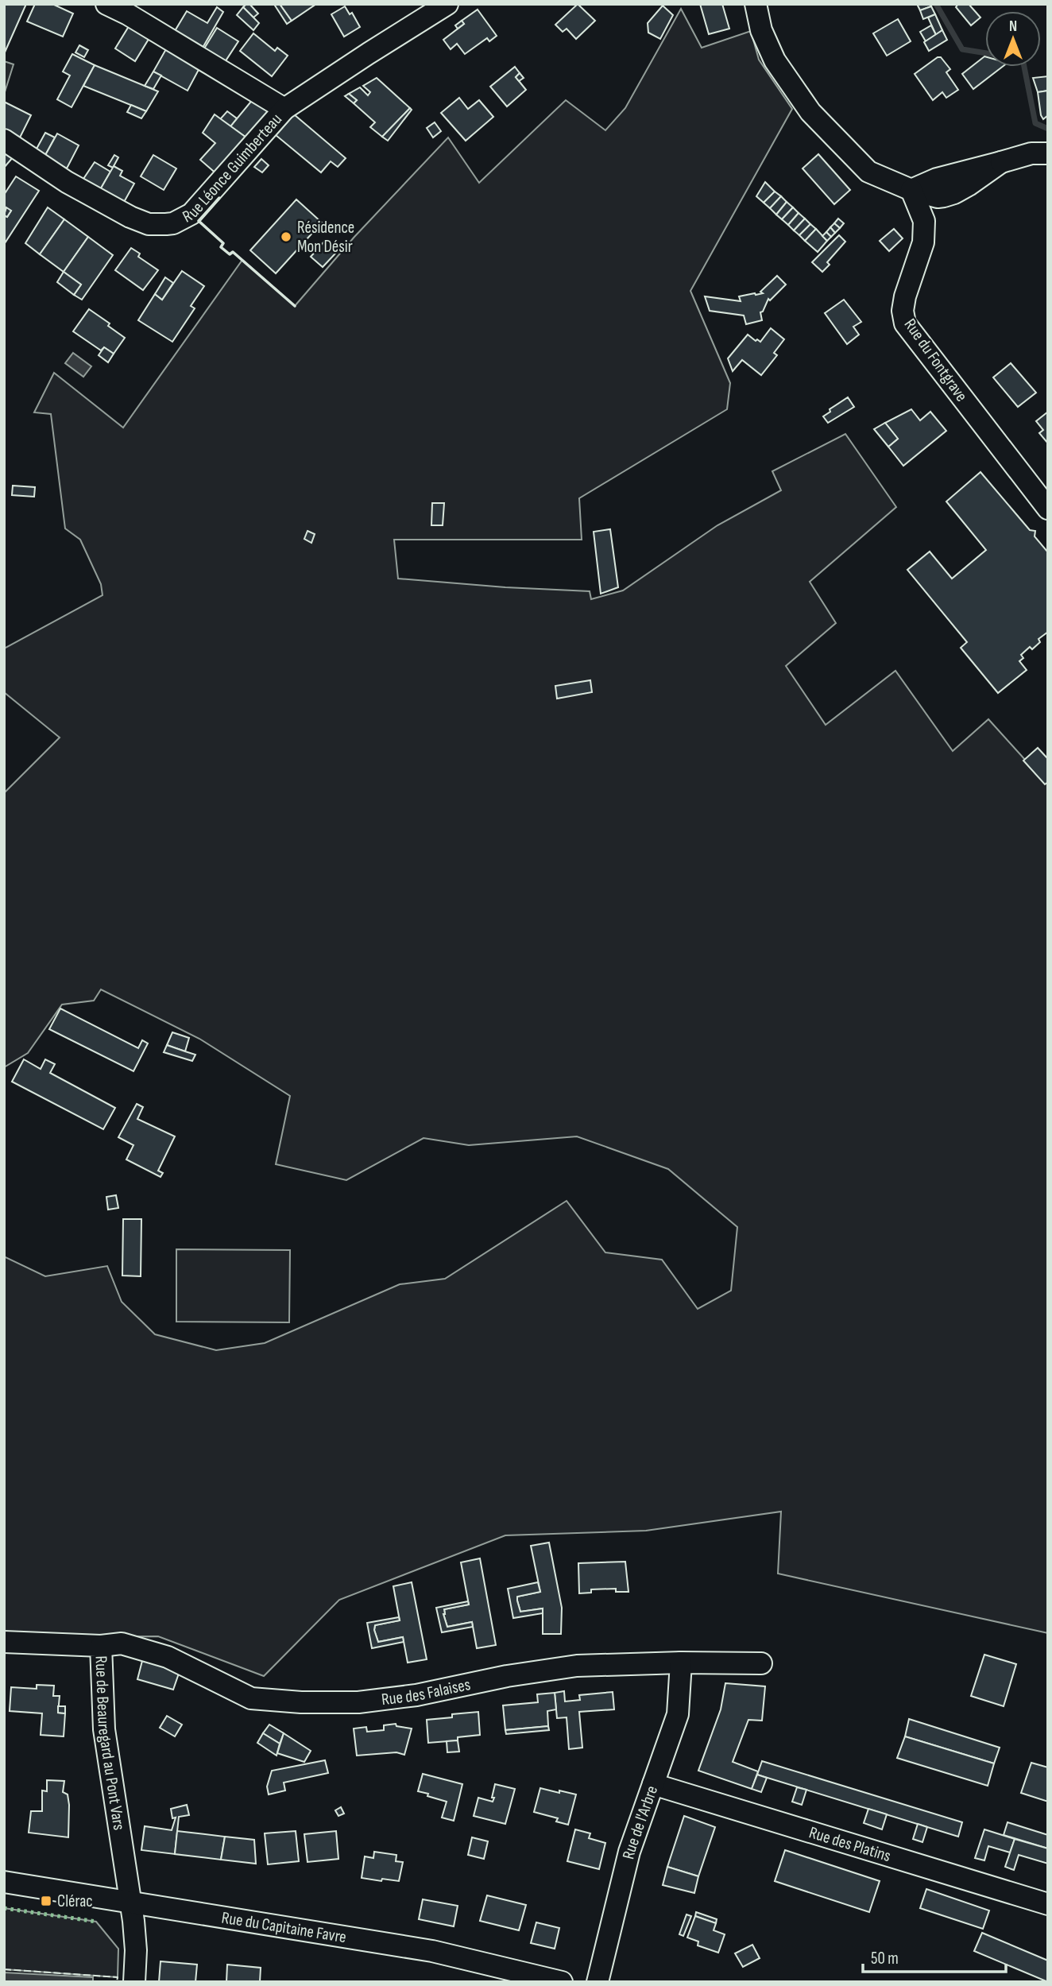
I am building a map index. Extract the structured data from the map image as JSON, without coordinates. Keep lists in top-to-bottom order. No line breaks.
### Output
{"streets":{"street":["Rue Léonce Guimberteau","Rue du Fontgrave","Rue des Falaises","Rue de Beauregard au Pont Vars","Rue de l'Arbre","Rue des Platins","Rue du Capitaine Favre"]},"crossings":[["Rue des Falaises","Rue de Beauregard au Pont Vars"],["Rue des Falaises","Rue de l'Arbre"],["Rue de Beauregard au Pont Vars","Rue du Capitaine Favre"],["Rue de l'Arbre","Rue des Platins"]],"places":{"other":["Résidence Mon Désir"],"transit":["Clérac"]},"scale_bar":"50 m","north":"top"}
